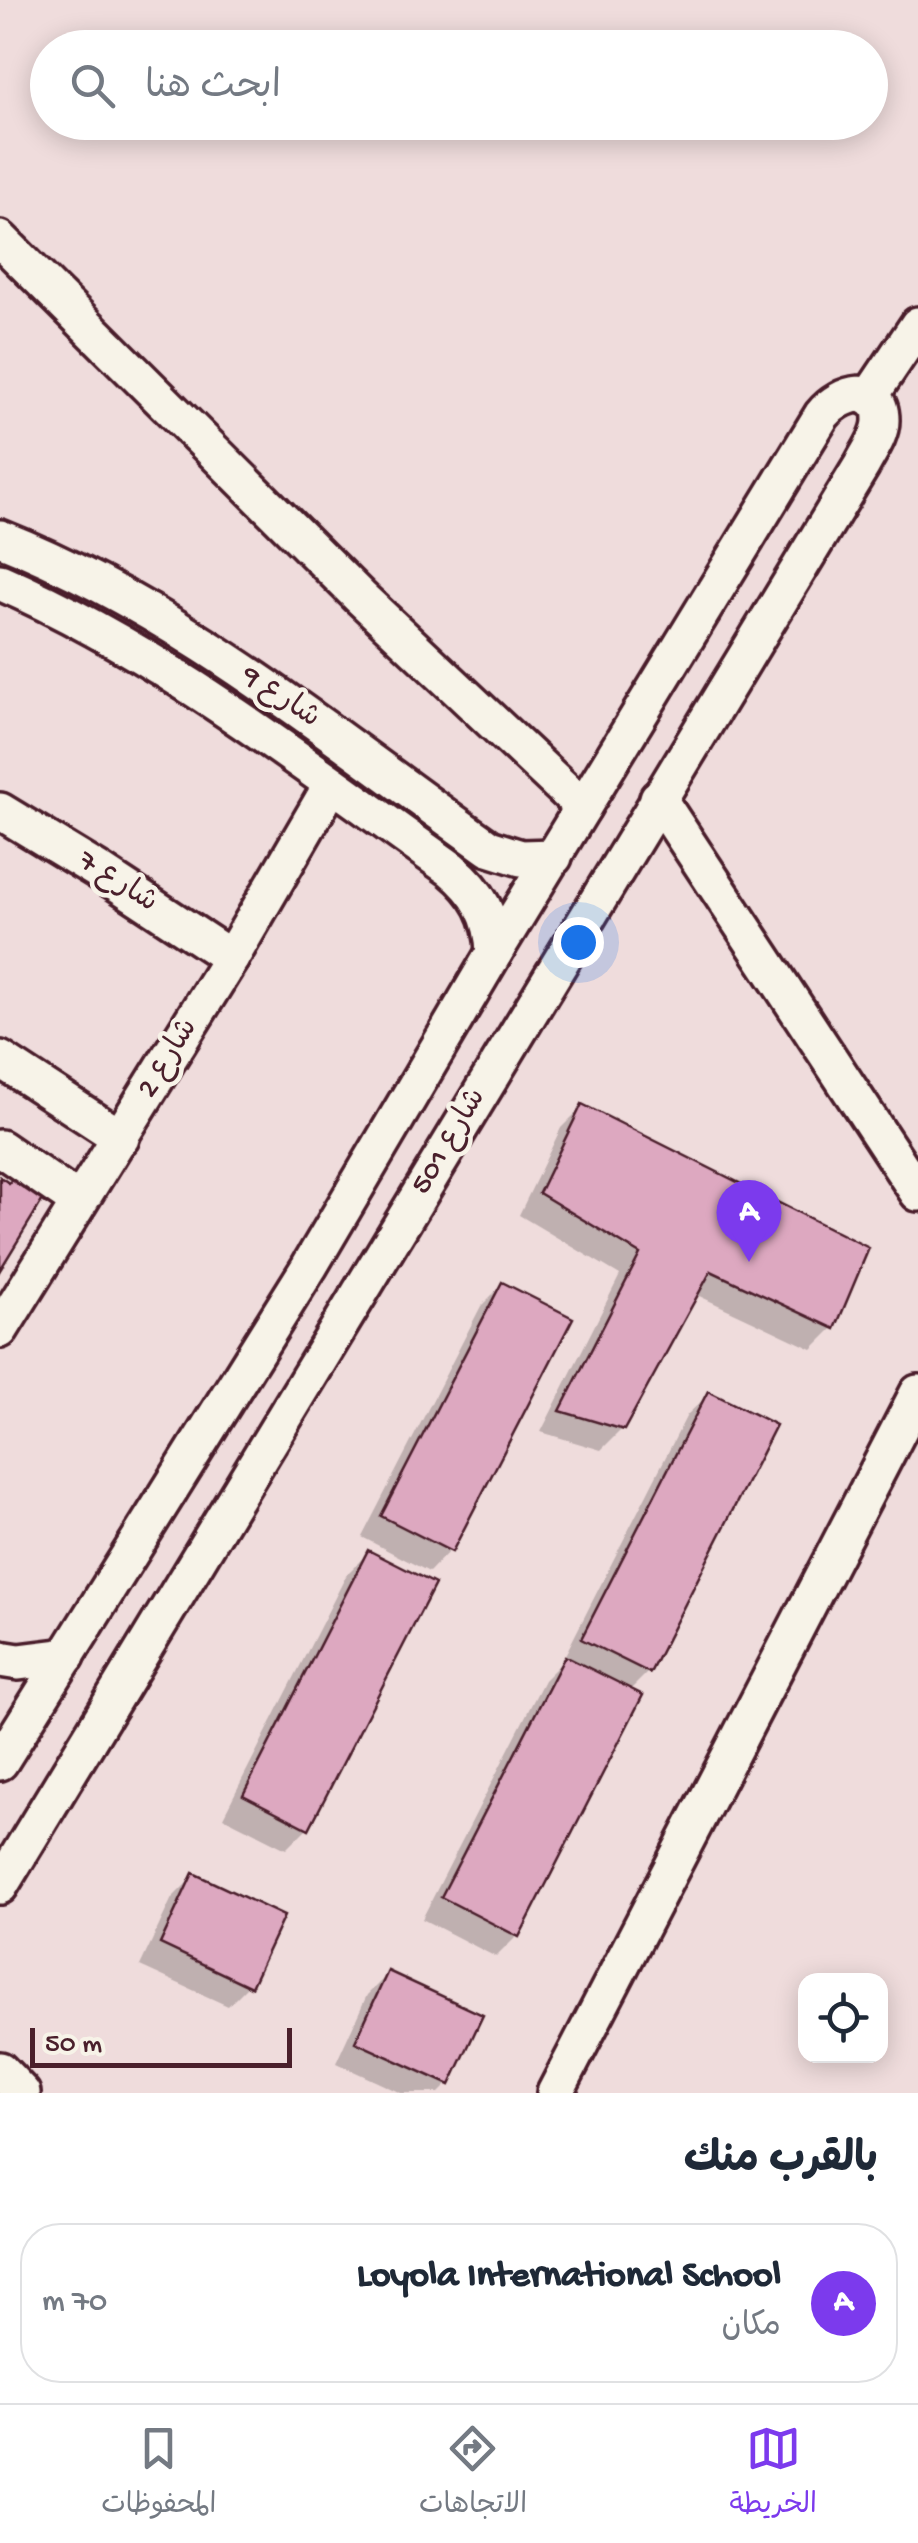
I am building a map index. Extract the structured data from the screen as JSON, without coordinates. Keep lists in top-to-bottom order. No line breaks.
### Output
{"streets":{"street":["شارع 9","شارع 7","شارع 2","شارع 501"]},"crossings":[["شارع 9","شارع 2"],["شارع 9","شارع 501"],["شارع 7","شارع 2"]],"scale_bar":"50 m","page":{"search":"ابحث هنا","pins":"A","scale":"50 m","heading":"بالقرب منك","list":[{"mark":"A","name":"Loyola International School","note":"مكان","value":"70 m"}],"nav":["الخريطة","الاتجاهات","المحفوظات"]}}
